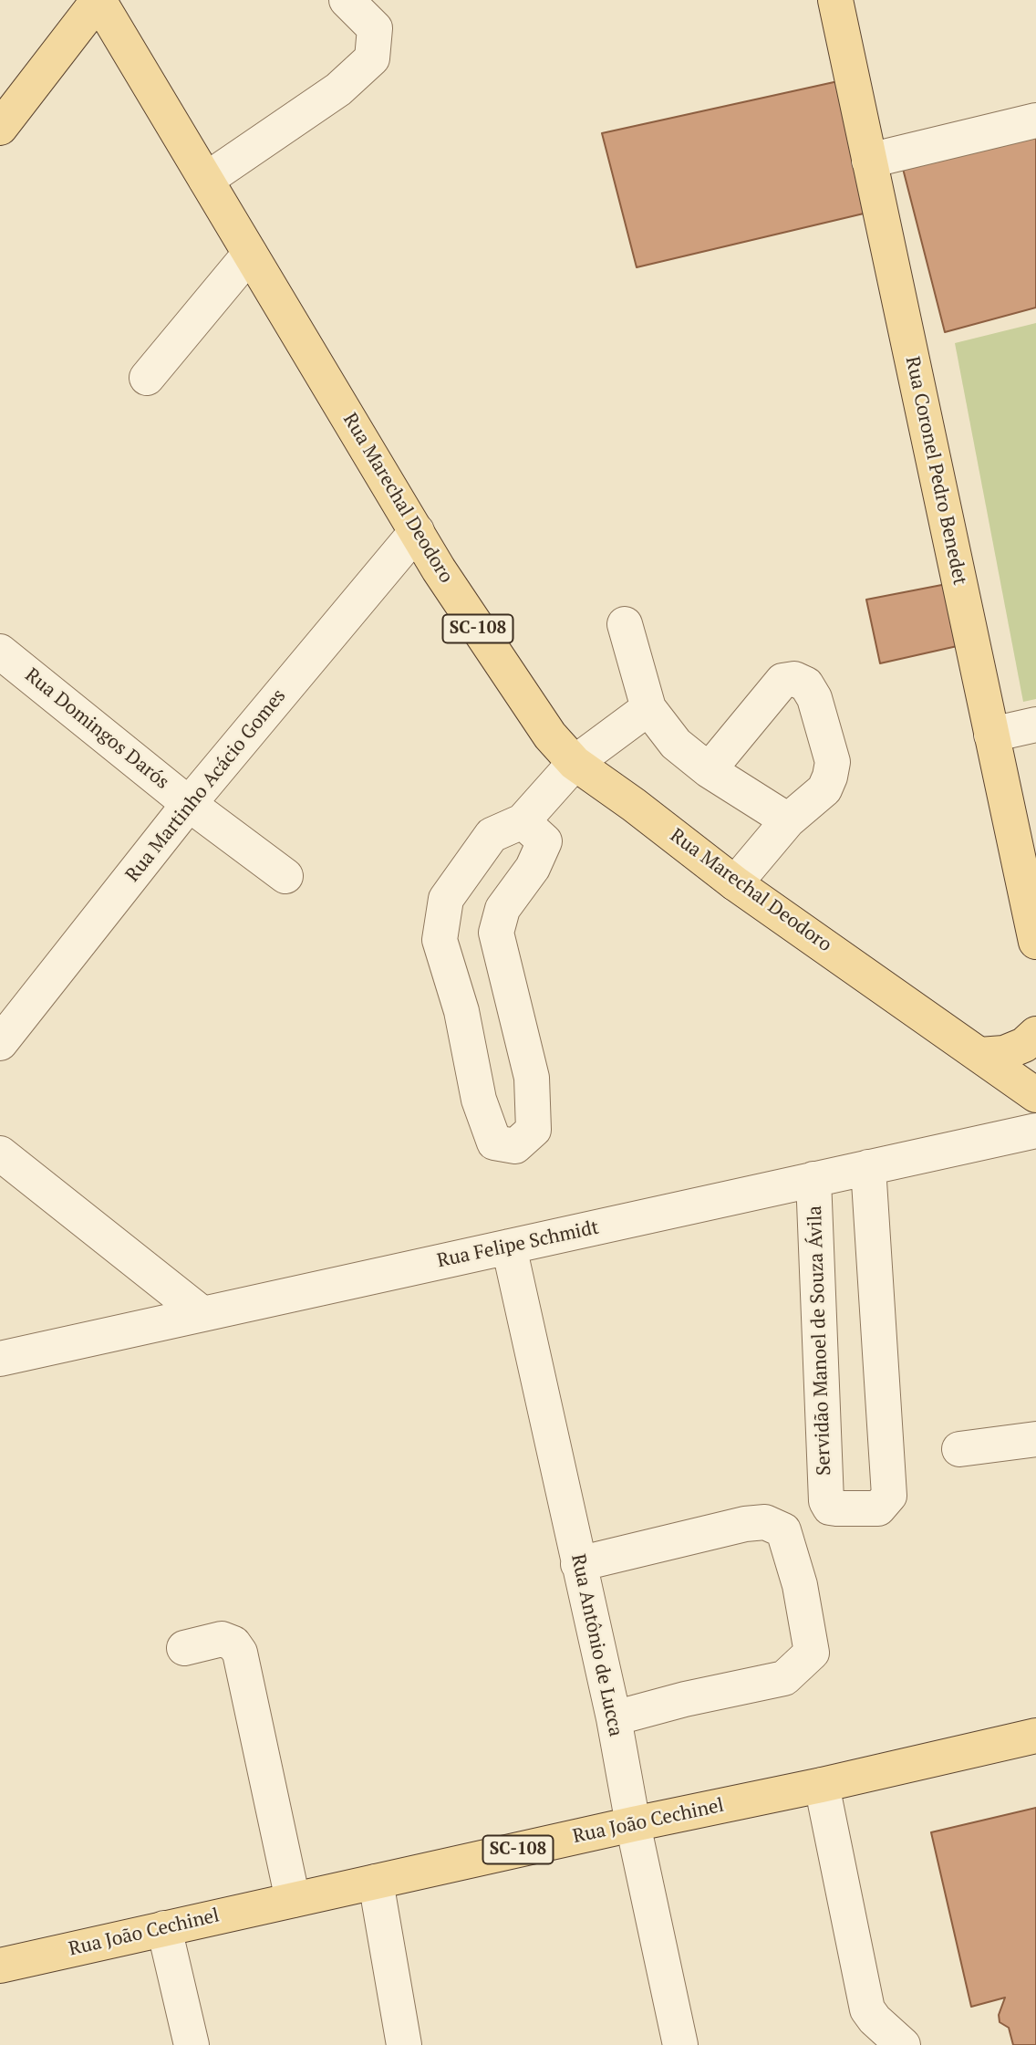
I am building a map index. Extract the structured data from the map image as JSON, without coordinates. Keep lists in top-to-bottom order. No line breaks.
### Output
{"streets":{"main road":["Rua Coronel Pedro Benedet","Rua Marechal Deodoro","SC-108","Rua João Cechinel"],"street":["Rua Domingos Darós","Rua Martinho Acácio Gomes","Rua Felipe Schmidt","Servidão Manoel de Souza Ávila","Rua Antônio de Lucca"]},"crossings":[["Rua Marechal Deodoro","Rua Martinho Acácio Gomes"],["Rua Domingos Darós","Rua Martinho Acácio Gomes"],["Rua Felipe Schmidt","Servidão Manoel de Souza Ávila"],["Rua Felipe Schmidt","Rua Antônio de Lucca"],["Rua Antônio de Lucca","Rua João Cechinel"]]}
